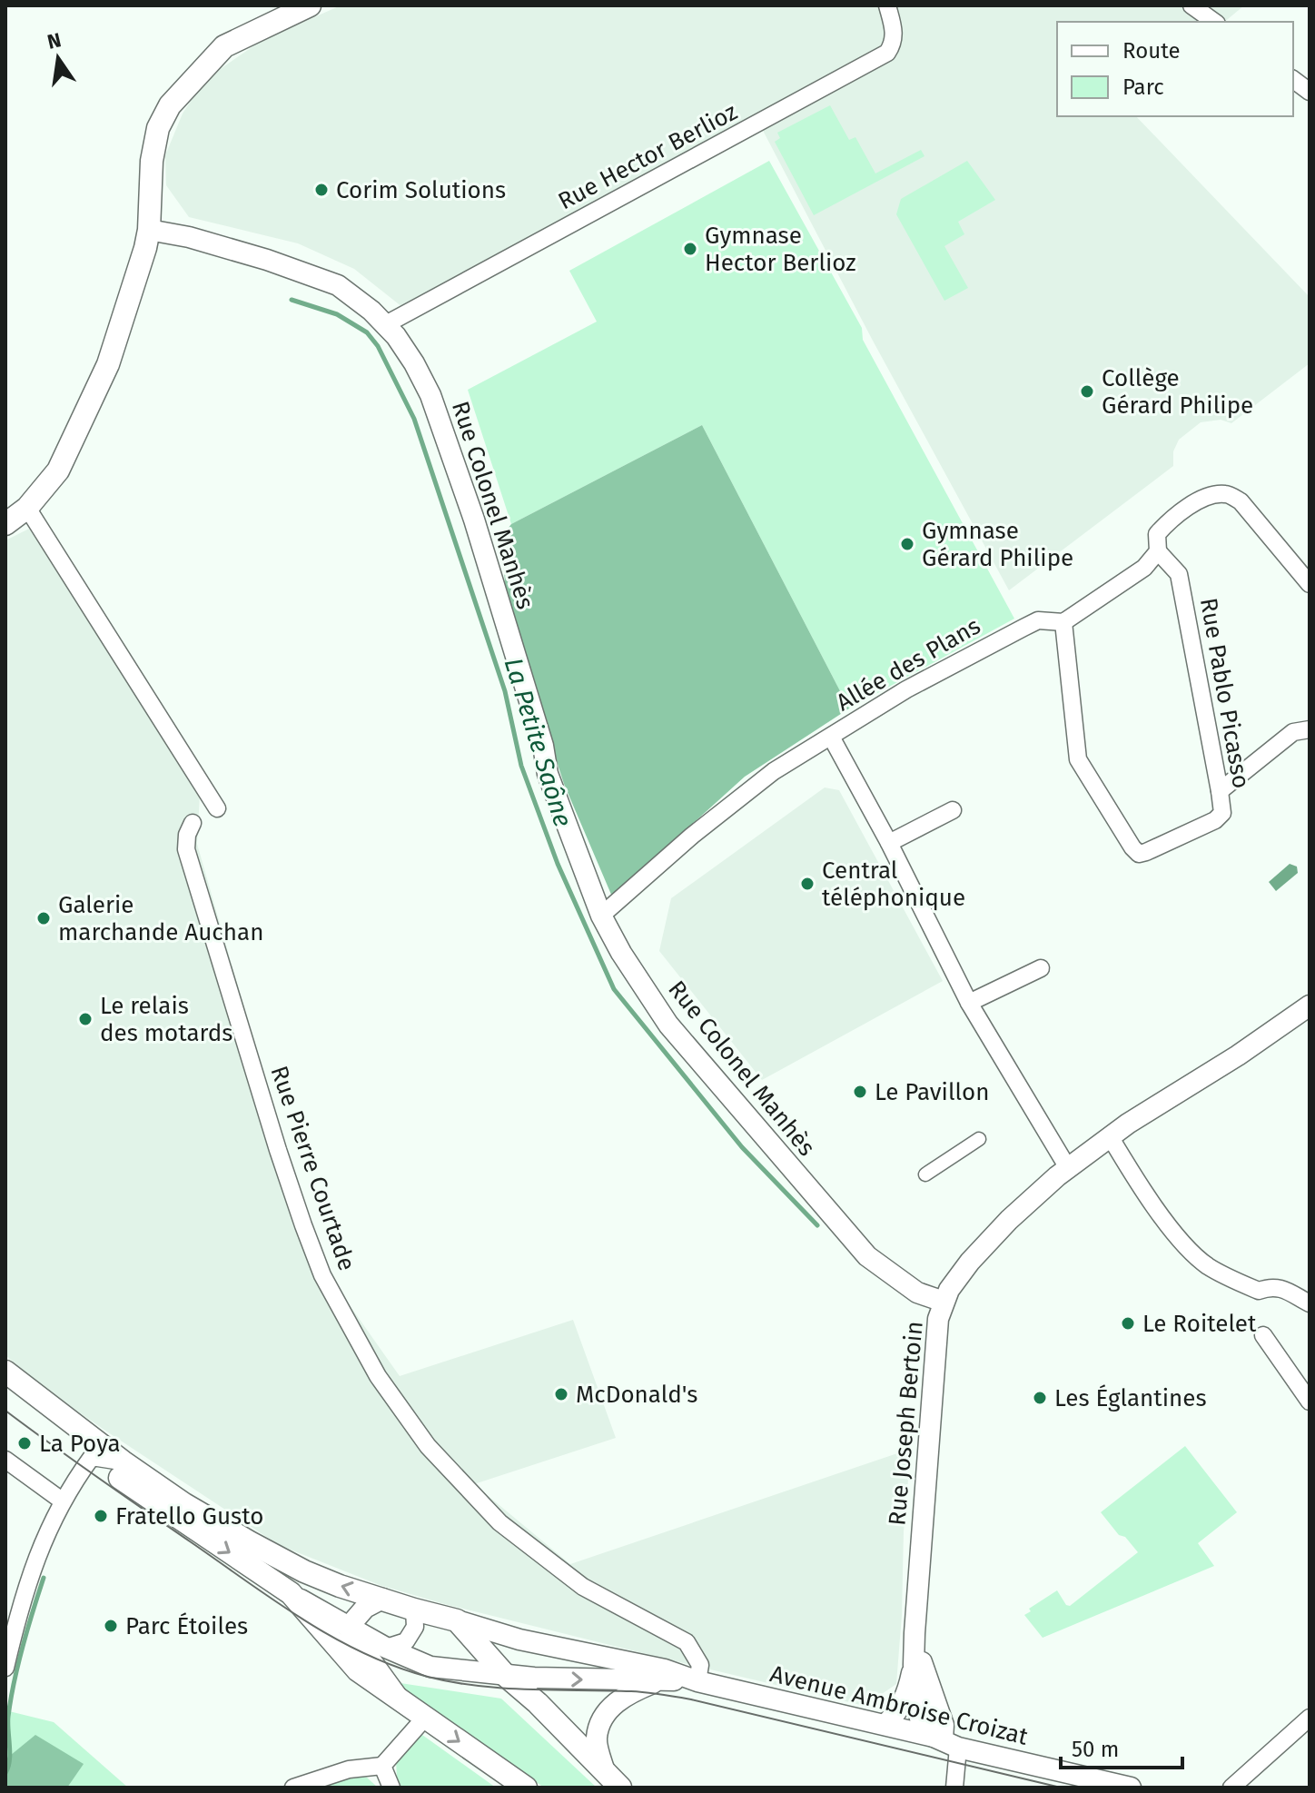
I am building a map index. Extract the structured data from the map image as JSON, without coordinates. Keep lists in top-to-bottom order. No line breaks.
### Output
{"streets":{"street":["Rue Hector Berlioz","Rue Colonel Manhès","Allée des Plans","Rue Pablo Picasso","Rue Pierre Courtade","Rue Joseph Bertoin","Avenue Ambroise Croizat"]},"crossings":[["Rue Hector Berlioz","Rue Colonel Manhès"],["Rue Colonel Manhès","Allée des Plans"],["Rue Colonel Manhès","Rue Joseph Bertoin"],["Allée des Plans","Rue Pablo Picasso"],["Rue Pierre Courtade","Avenue Ambroise Croizat"],["Rue Joseph Bertoin","Avenue Ambroise Croizat"]],"water":["La Petite Saône"],"places":["Corim Solutions","Gymnase Hector Berlioz","Collège Gérard Philipe","Gymnase Gérard Philipe","Central téléphonique","Galerie marchande Auchan","Le relais des motards","Le Pavillon","Le Roitelet","McDonald's","Les Églantines","La Poya","Fratello Gusto","Parc Étoiles"],"legend":["Route","Parc"],"scale_bar":"50 m","north":"top"}
